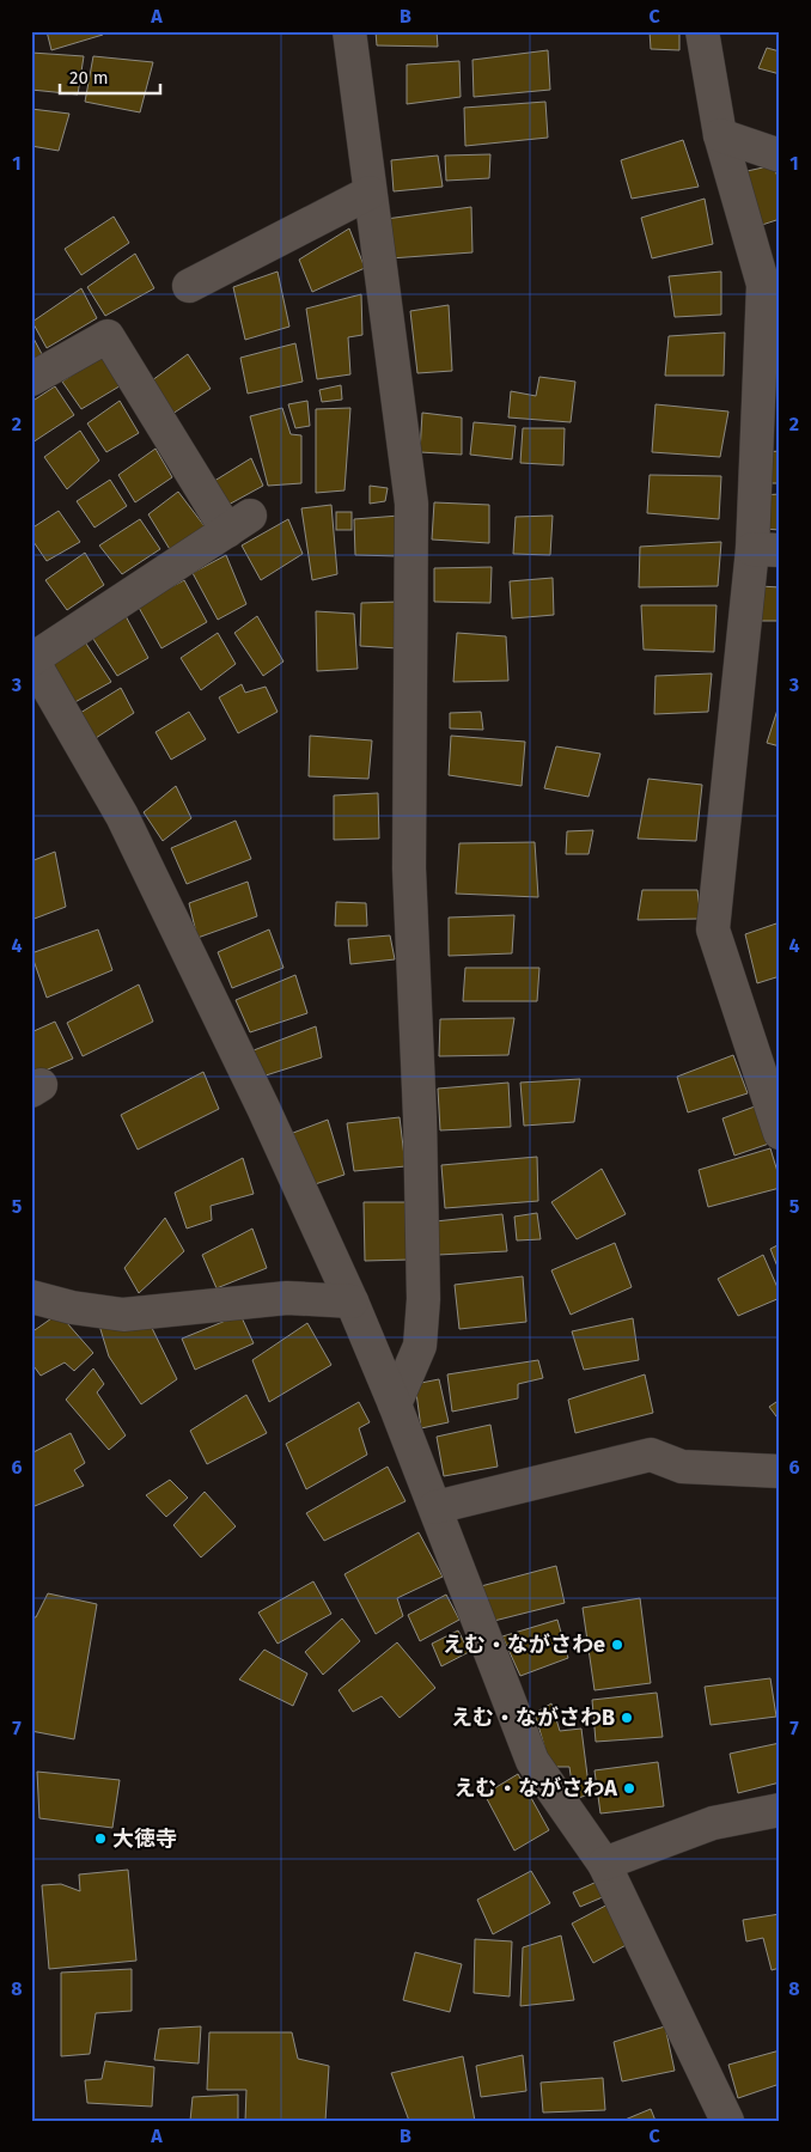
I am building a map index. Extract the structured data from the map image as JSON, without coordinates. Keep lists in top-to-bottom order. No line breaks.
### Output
{"places":["えむ・ながさわe","えむ・ながさわB","えむ・ながさわA","大徳寺"],"scale_bar":"20 m","grid":{"columns":["A","B","C"],"rows":["1","2","3","4","5","6","7","8"]}}
